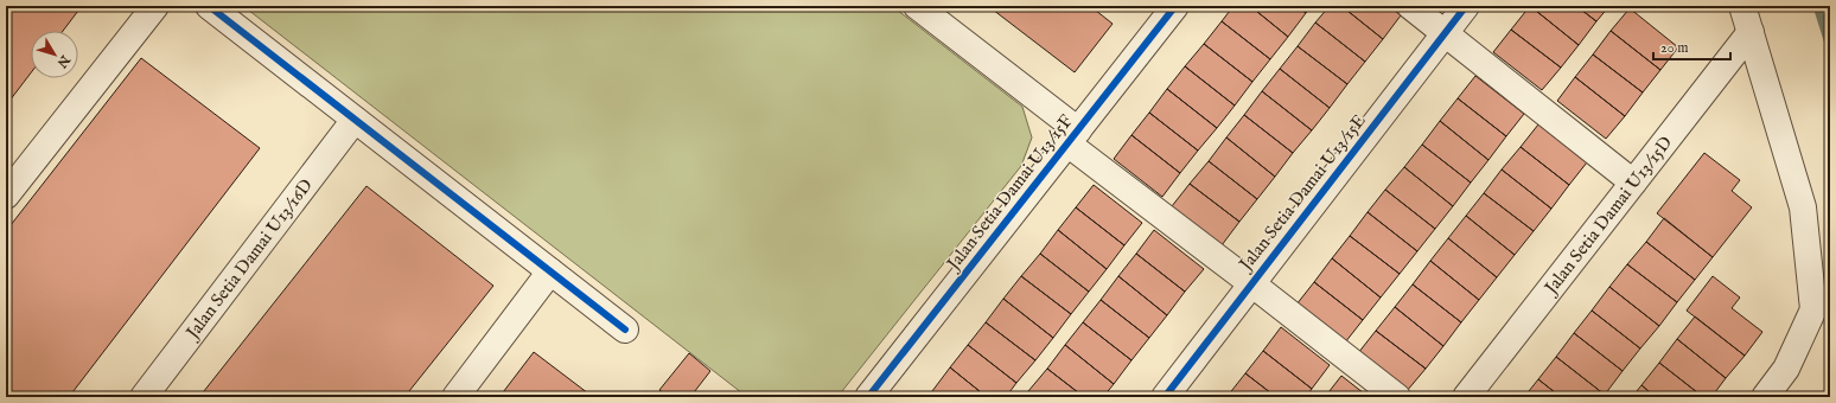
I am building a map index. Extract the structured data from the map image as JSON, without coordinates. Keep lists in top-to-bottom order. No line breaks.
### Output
{"streets":{"street":["Jalan Setia Damai U13/15F","Jalan Setia Damai U13/15E","Jalan Setia Damai U13/15D","Jalan Setia Damai U13/16D"]},"scale_bar":"20 m","north":"bottom right"}
